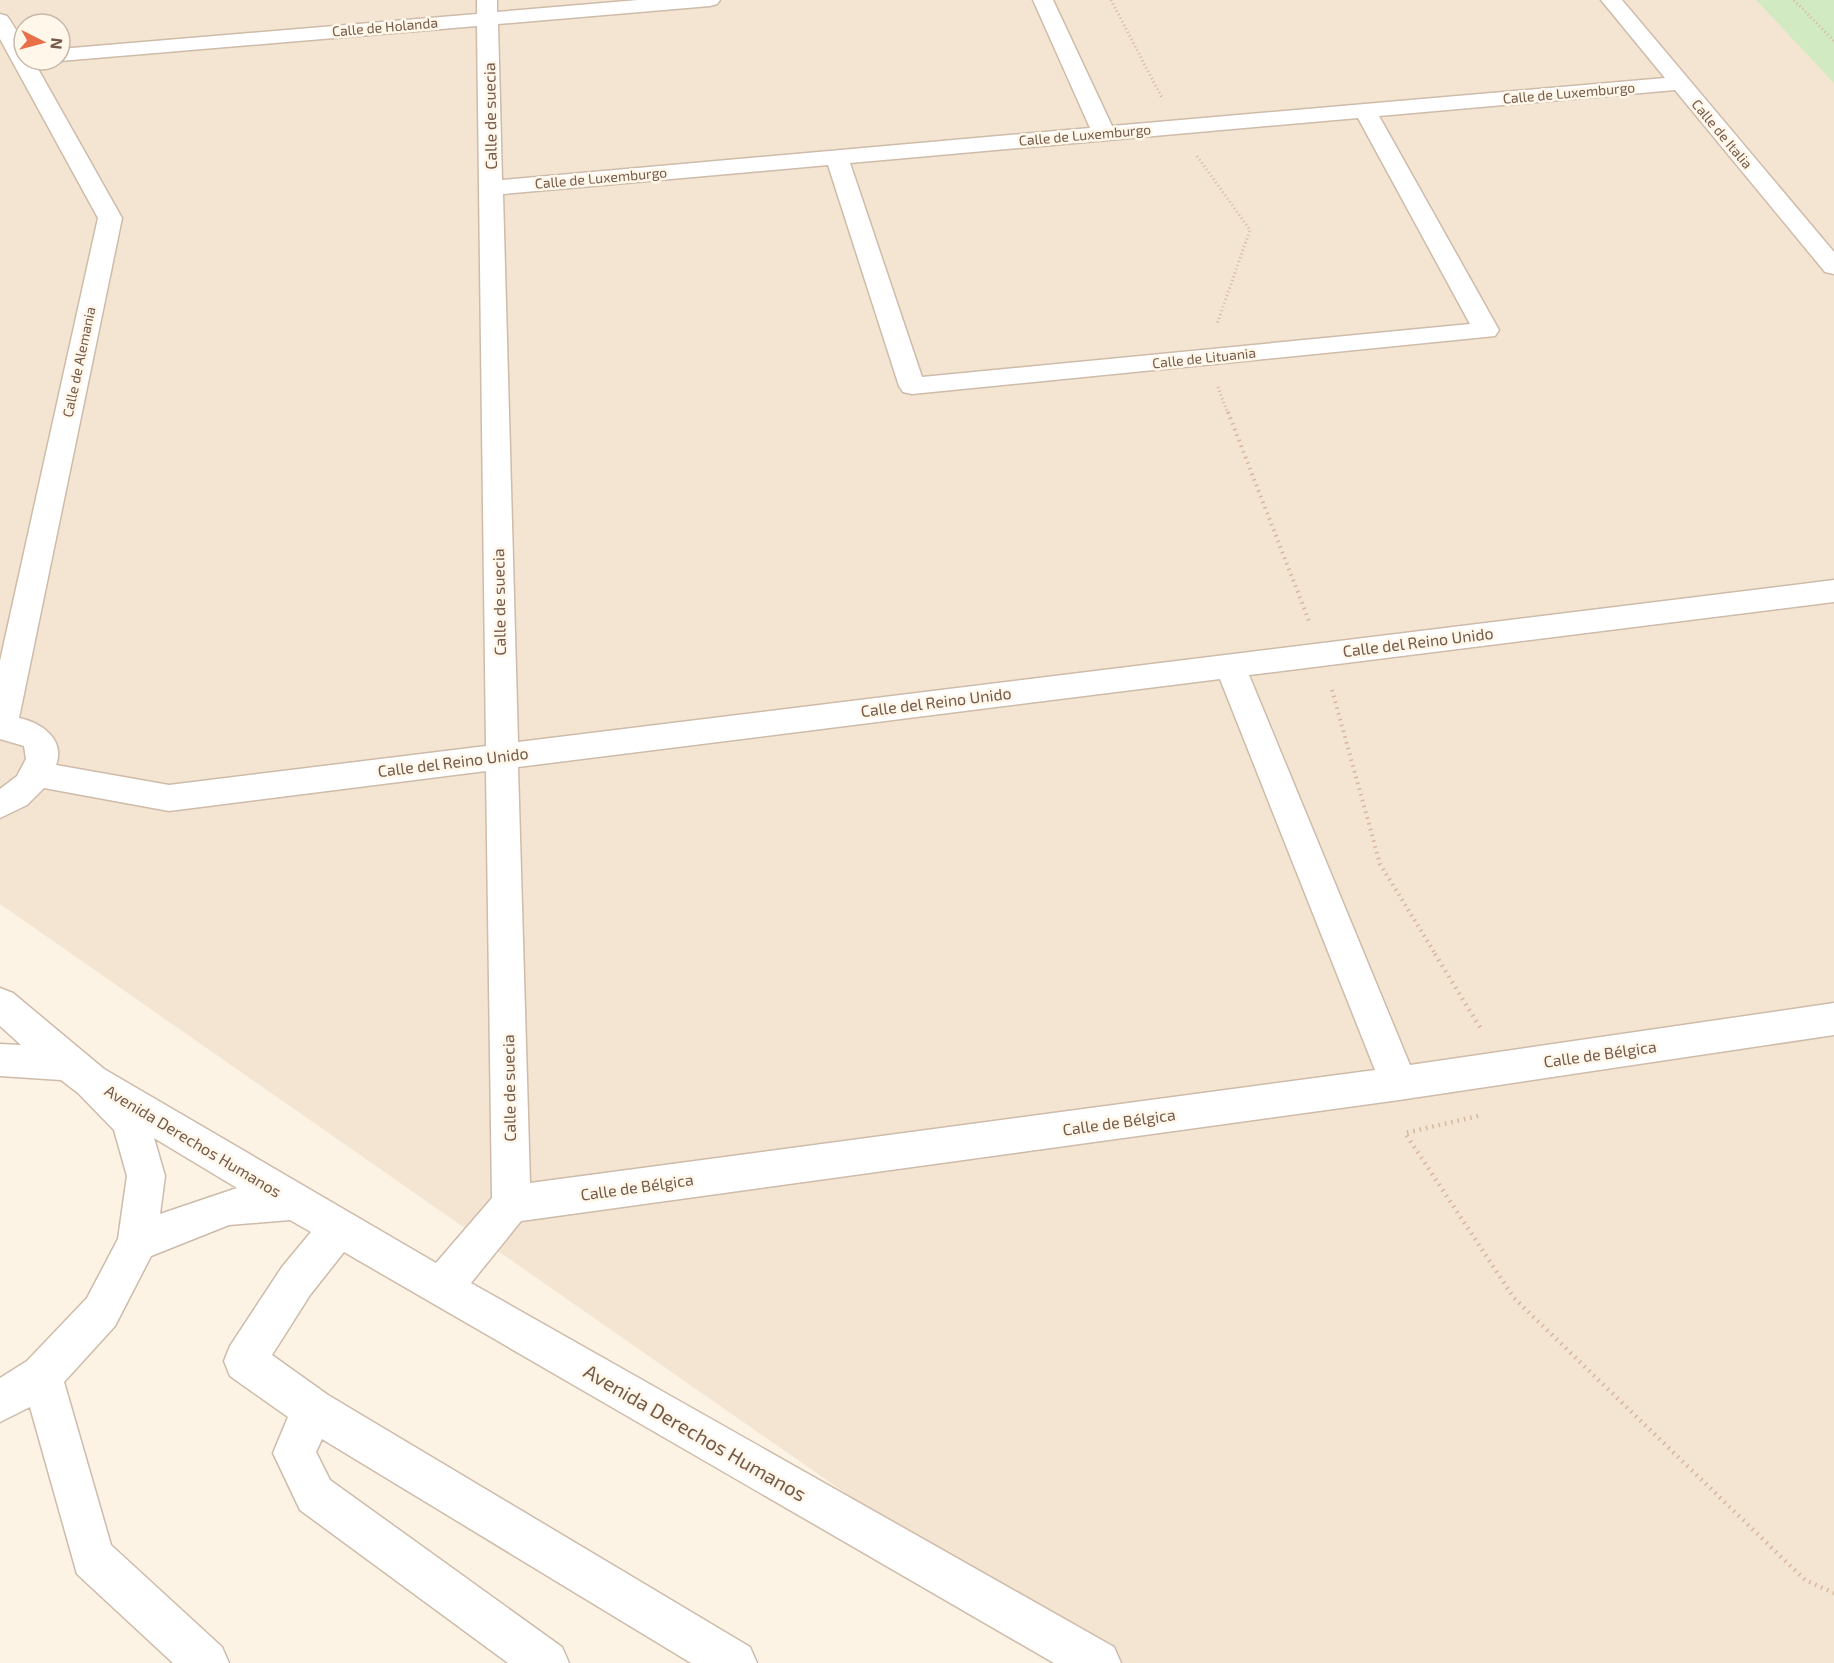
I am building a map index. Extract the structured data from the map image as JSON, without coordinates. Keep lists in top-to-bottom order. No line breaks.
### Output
{"streets":{"street":["Calle de Holanda","Calle de Luxemburgo","Calle de suecia","Calle de Italia","Calle de Lituania","Calle de Alemania","Calle del Reino Unido","Calle de Bélgica","Avenida Derechos Humanos"]},"crossings":[["Calle de Holanda","Calle de suecia"],["Calle de Luxemburgo","Calle de suecia"],["Calle de Luxemburgo","Calle de Italia"],["Calle de Luxemburgo","Calle de Lituania"],["Calle de suecia","Calle del Reino Unido"],["Calle de suecia","Calle de Bélgica"]],"north":"right"}
